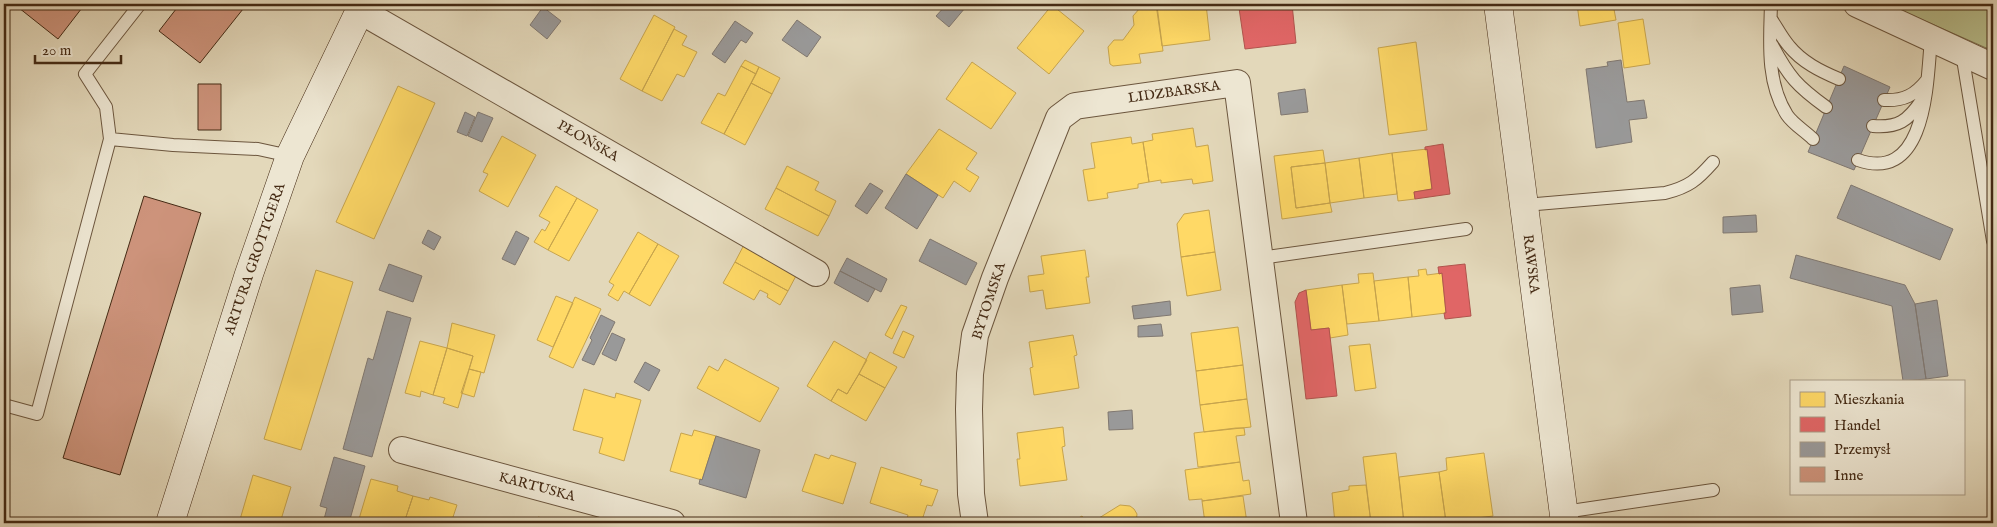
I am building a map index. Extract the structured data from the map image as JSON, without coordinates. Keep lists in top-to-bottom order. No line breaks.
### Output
{"streets":{"main road":["ARTURA GROTTGERA","RAWSKA"],"street":["LIDZBARSKA","PŁOŃSKA","BYTOMSKA","KARTUSKA"]},"crossings":[["LIDZBARSKA","BYTOMSKA"],["PŁOŃSKA","ARTURA GROTTGERA"]],"legend":["Mieszkania","Handel","Przemysł","Inne"],"scale_bar":"20 m"}
